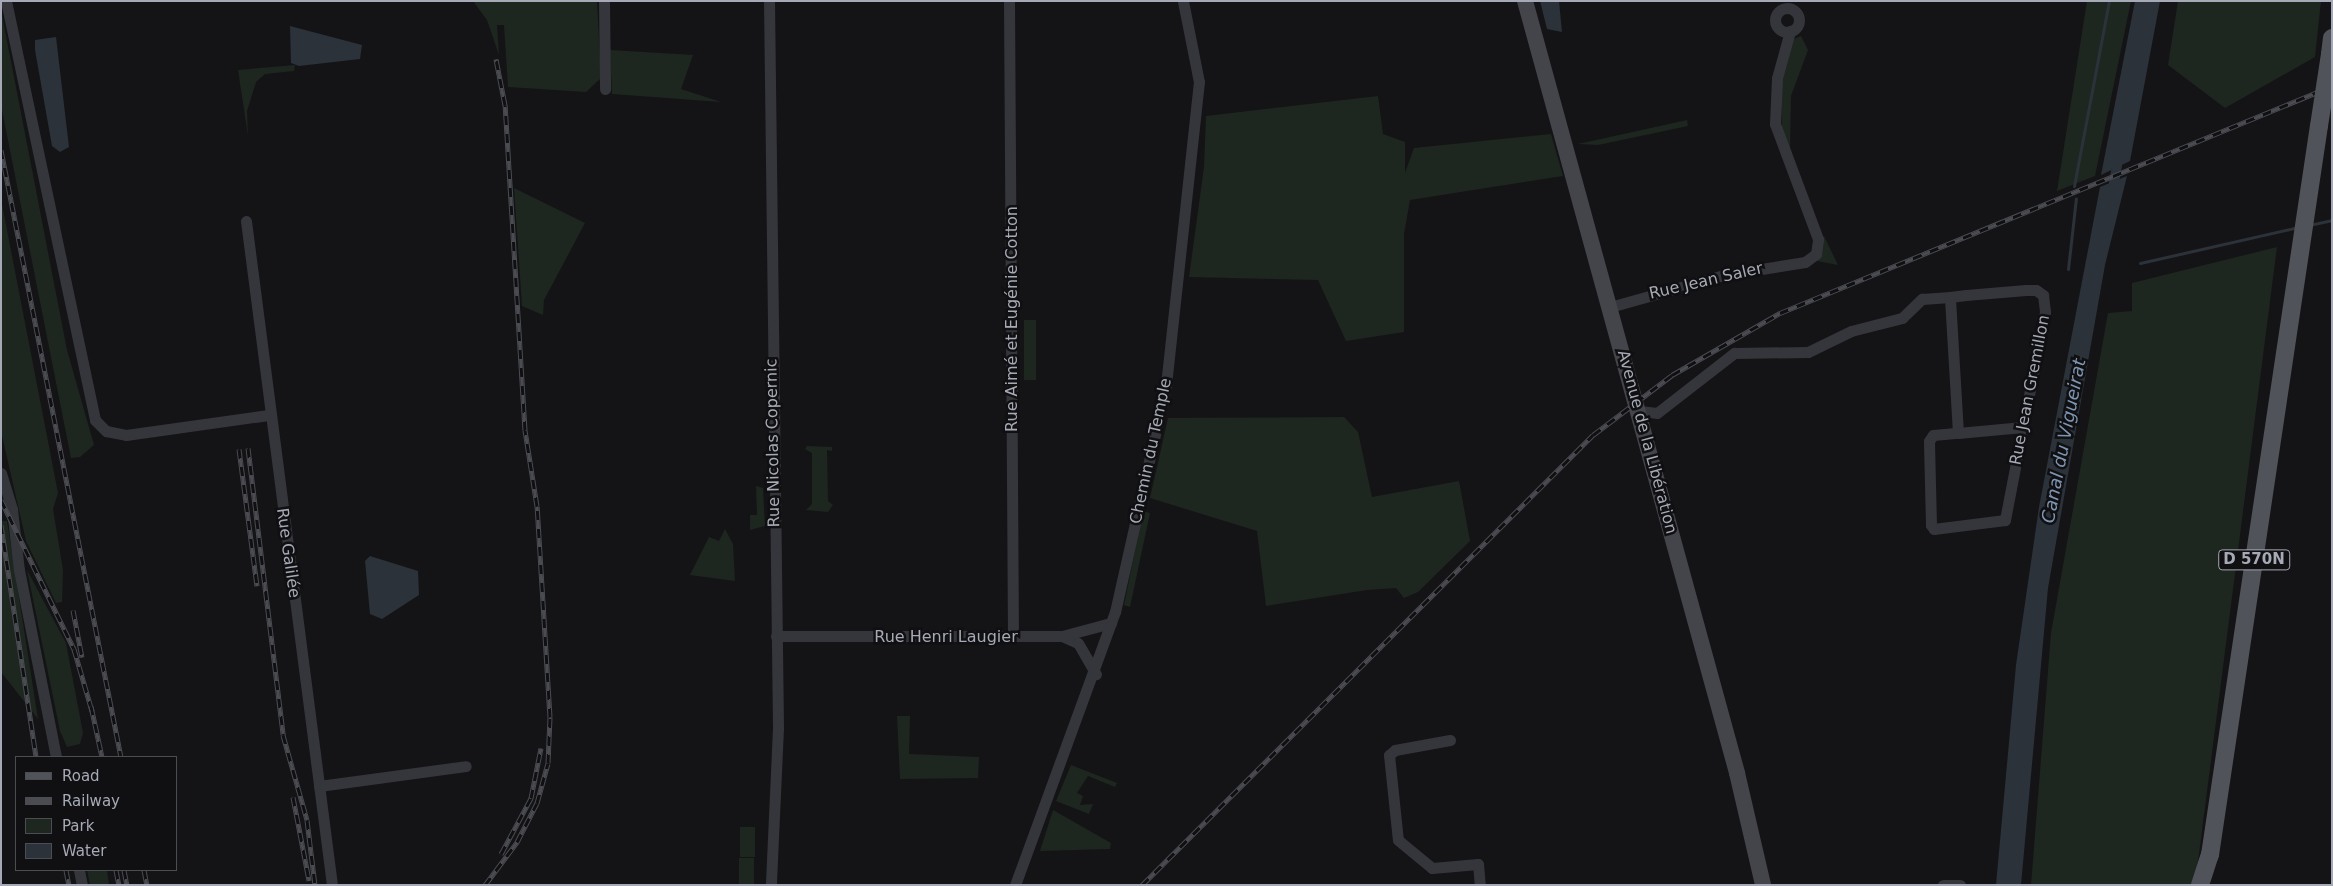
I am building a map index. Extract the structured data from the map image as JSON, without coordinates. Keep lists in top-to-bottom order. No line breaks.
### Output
{"streets":{"main road":["Avenue de la Libération","D 570N"],"street":["Rue Jean Saler","Rue Aimé et Eugénie Cotton","Rue Jean Gremillon","Rue Nicolas Copernic","Chemin du Temple","Rue Galilée","Rue Henri Laugier"]},"crossings":[["Rue Jean Saler","Avenue de la Libération"],["Rue Aimé et Eugénie Cotton","Rue Henri Laugier"],["Rue Nicolas Copernic","Rue Henri Laugier"],["Chemin du Temple","Rue Henri Laugier"]],"water":["Canal du Vigueirat"],"legend":["Road","Railway","Park","Water"]}
